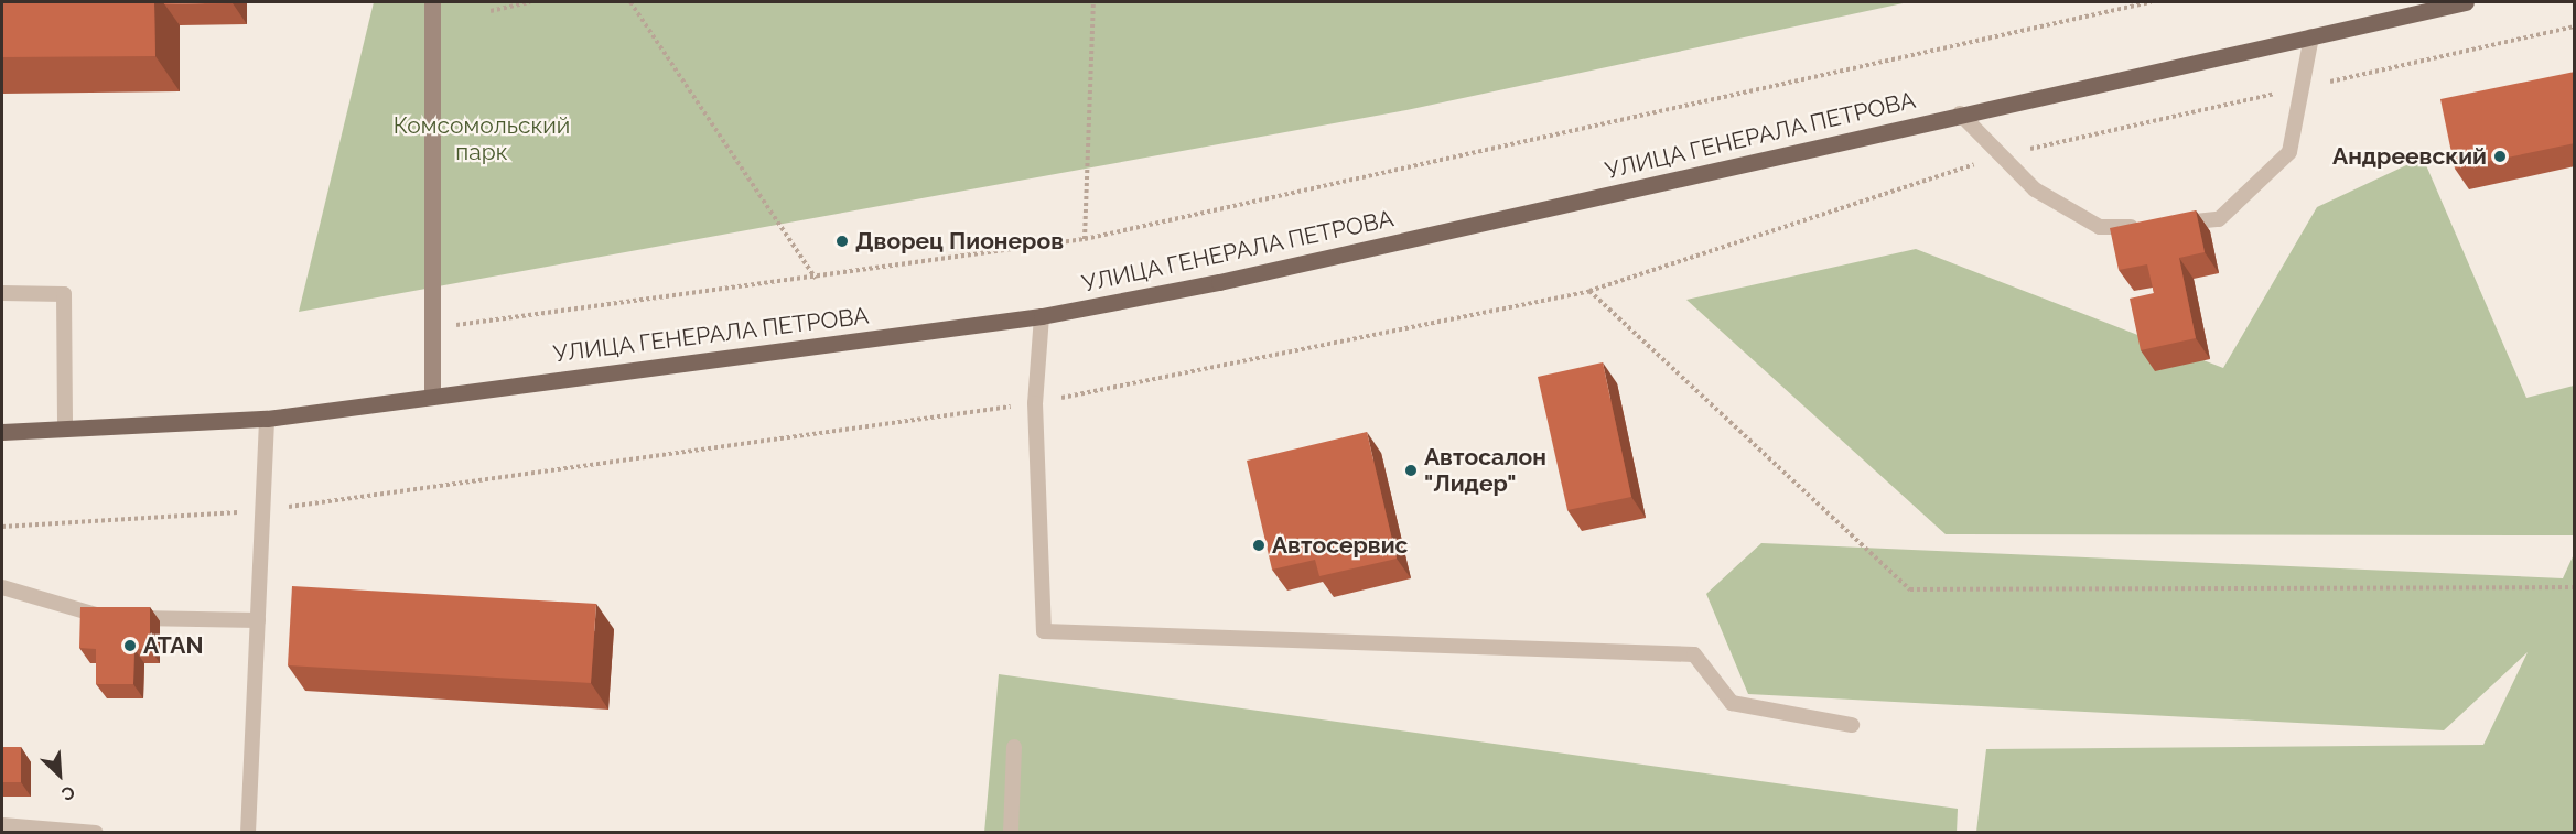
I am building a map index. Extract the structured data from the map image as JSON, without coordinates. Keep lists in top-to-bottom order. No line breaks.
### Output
{"streets":{"main road":["УЛИЦА ГЕНЕРАЛА ПЕТРОВА"]},"parks":["Комсомольский парк"],"places":["Андреевский","Дворец Пионеров","Автосалон \"Лидер\"","Автосервис","ATAN"],"north":"bottom right"}
